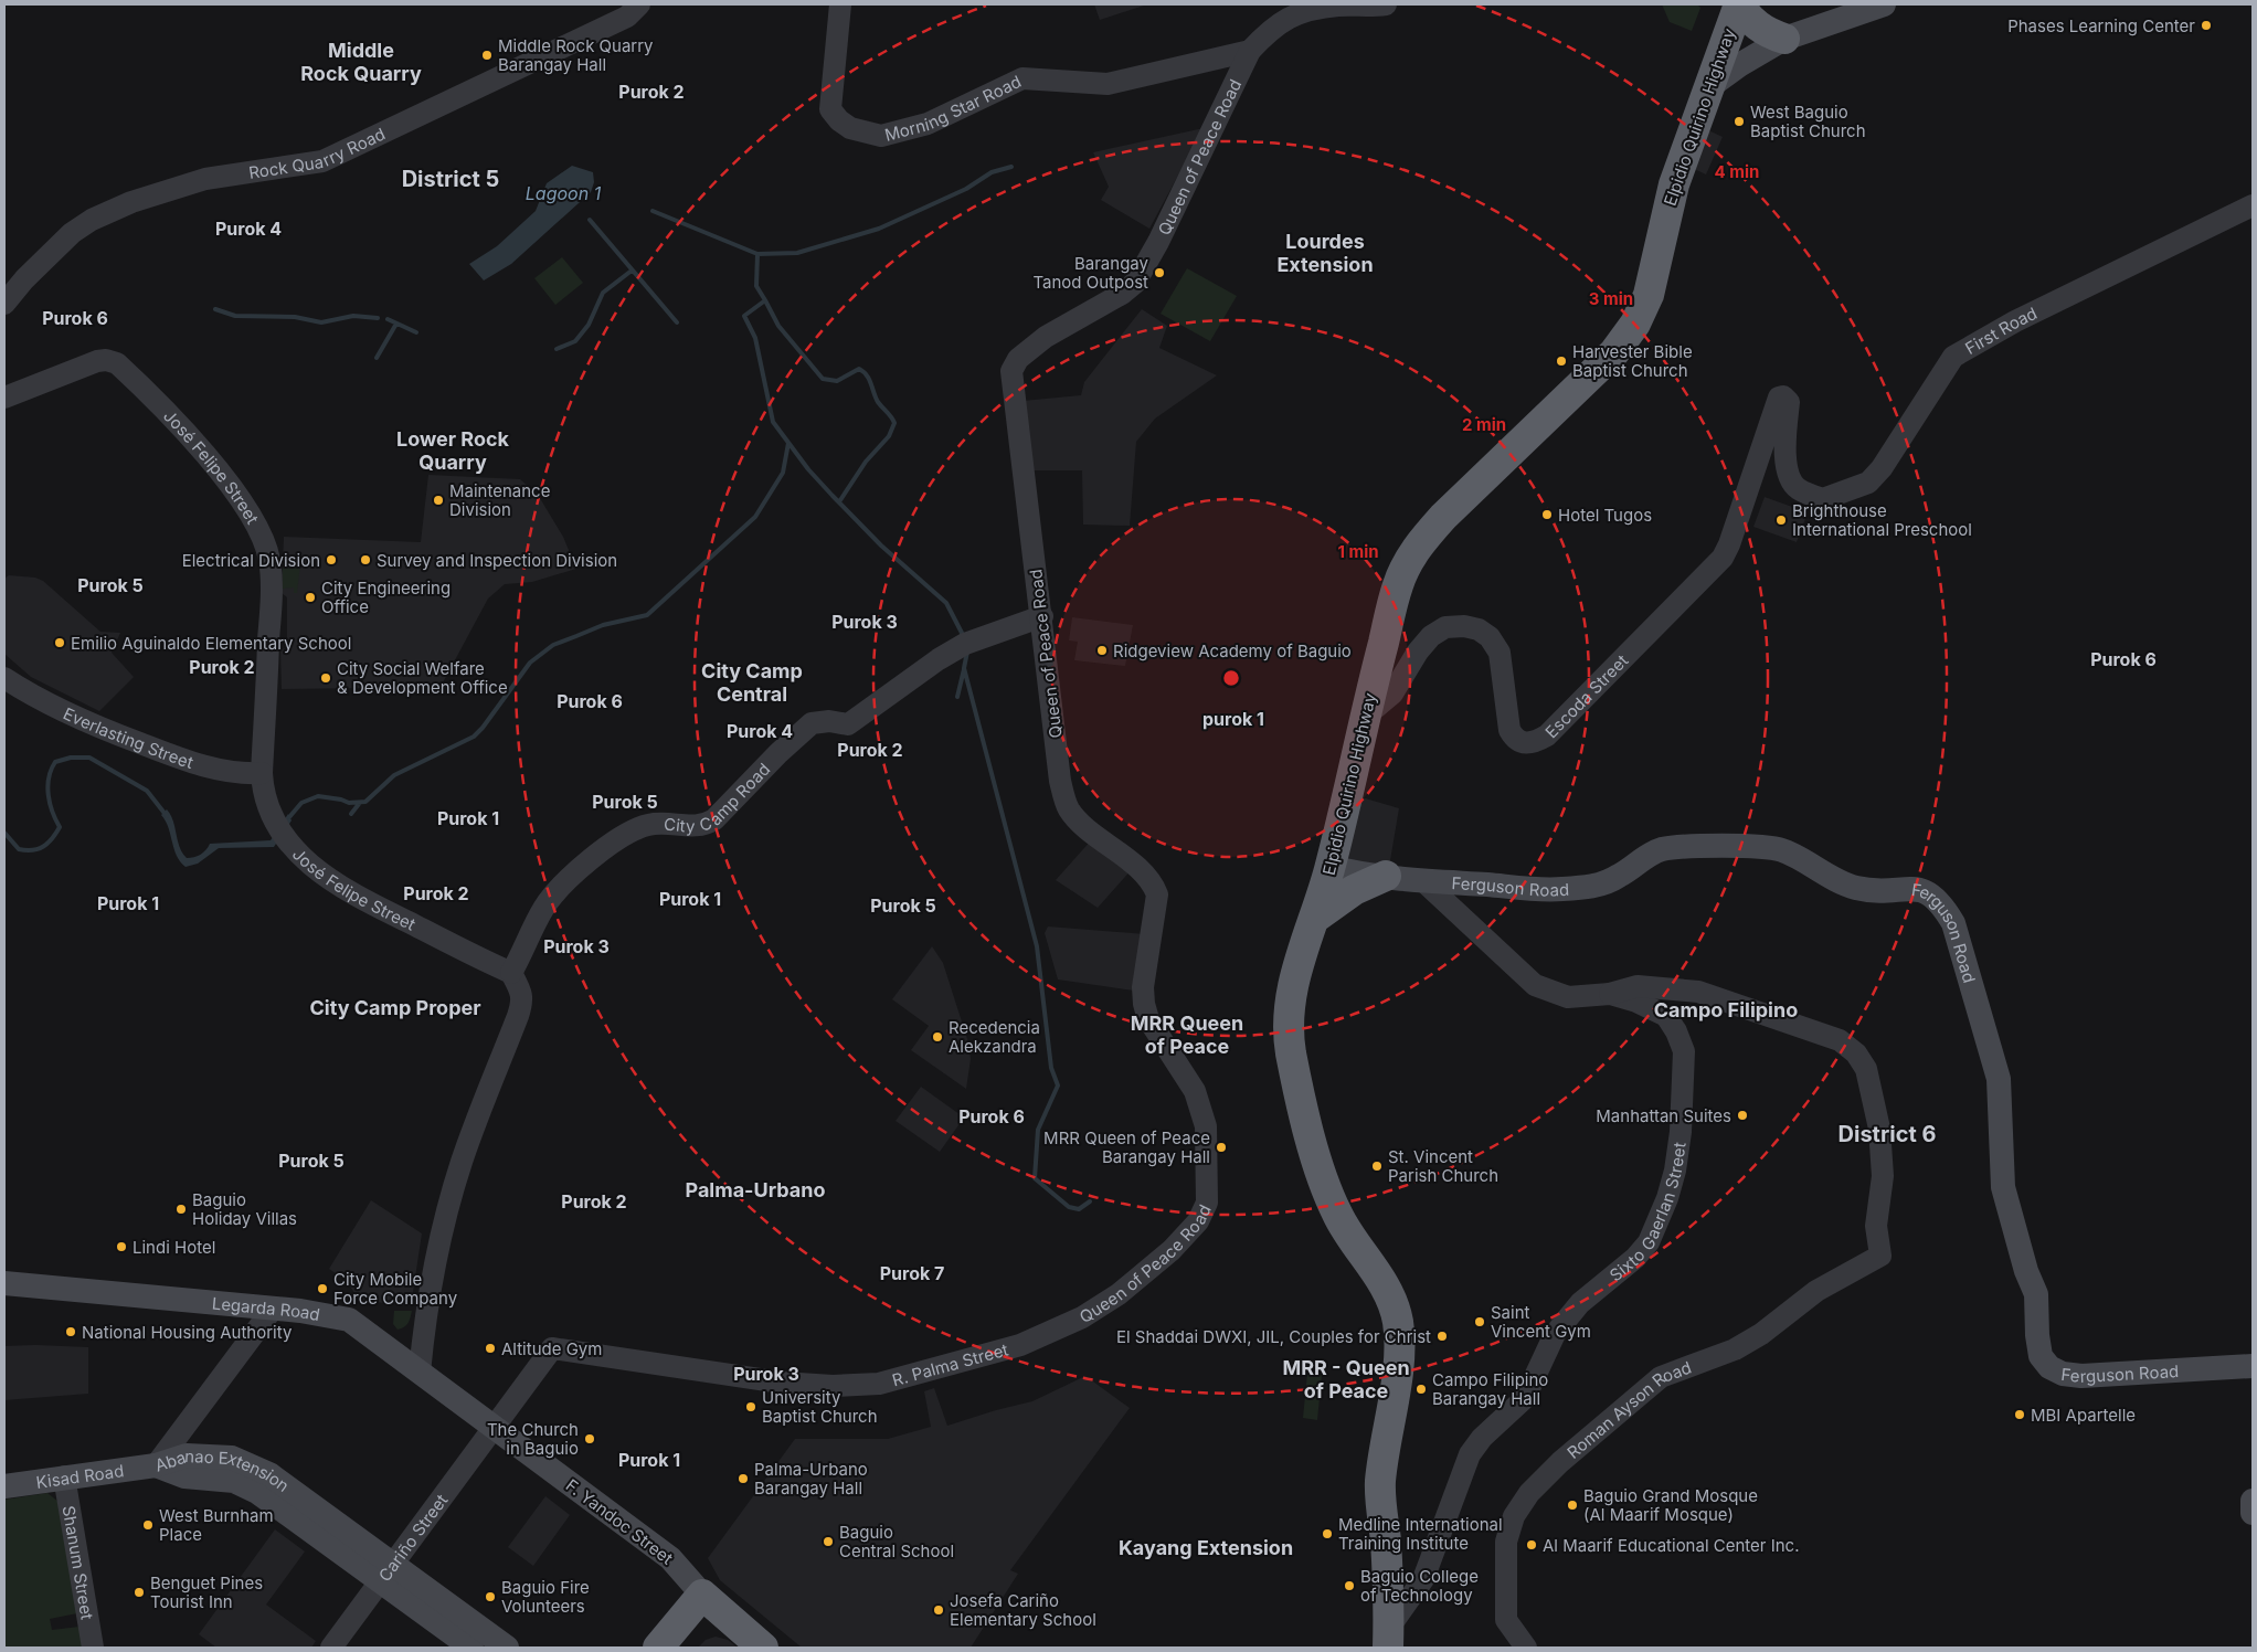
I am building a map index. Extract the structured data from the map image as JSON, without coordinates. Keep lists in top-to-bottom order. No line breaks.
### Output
{"streets":{"highway":["Elpidio Quirino Highway","F. Yandoc Street"],"main road":["Ferguson Road","Legarda Road","Kisad Road","Abanao Extension"],"street":["Morning Star Road","Rock Quarry Road","Queen of Peace Road","First Road","José Felipe Street","Escoda Street","Everlasting Street","City Camp Road","Sixto Gaerlan Street","R. Palma Street","Roman Ayson Road","Cariño Street","Shanum Street"]},"crossings":[["Morning Star Road","Queen of Peace Road"],["Elpidio Quirino Highway","Escoda Street"],["Elpidio Quirino Highway","Ferguson Road"],["Elpidio Quirino Highway","Sixto Gaerlan Street"],["Queen of Peace Road","City Camp Road"],["Queen of Peace Road","R. Palma Street"],["First Road","Escoda Street"],["José Felipe Street","Everlasting Street"],["José Felipe Street","City Camp Road"],["Ferguson Road","Sixto Gaerlan Street"],["Sixto Gaerlan Street","Roman Ayson Road"],["Legarda Road","F. Yandoc Street"],["Legarda Road","Cariño Street"],["R. Palma Street","Cariño Street"],["Kisad Road","Abanao Extension"],["Kisad Road","Shanum Street"],["Abanao Extension","Cariño Street"],["F. Yandoc Street","Cariño Street"]],"districts":["Middle Rock Quarry","Purok 2","District 5","Purok 4","Lourdes Extension","Purok 6","Lower Rock Quarry","Purok 5","Purok 3","Purok 6","Purok 2","City Camp Central","Purok 6","purok 1","Purok 4","Purok 2","Purok 5","Purok 1","Purok 2","Purok 1","Purok 1","Purok 5","Purok 3","City Camp Proper","Campo Filipino","MRR Queen of Peace","Purok 6","District 6","Purok 5","Palma-Urbano","Purok 2","Purok 7","MRR - Queen of Peace","Purok 3","Purok 1","Kayang Extension"],"water":["Lagoon 1"],"places":["Phases Learning Center","Middle Rock Quarry Barangay Hall","West Baguio Baptist Church","Barangay Tanod Outpost","Harvester Bible Baptist Church","Maintenance Division","Hotel Tugos","Brighthouse International Preschool","Electrical Division","Survey and Inspection Division","City Engineering Office","Emilio Aguinaldo Elementary School","Ridgeview Academy of Baguio","City Social Welfare & Development Office","Recedencia Alekzandra","Manhattan Suites","MRR Queen of Peace Barangay Hall","St. Vincent Parish Church","Baguio Holiday Villas","Lindi Hotel","City Mobile Force Company","Saint Vincent Gym","National Housing Authority","El Shaddai DWXI, JIL, Couples for Christ","Altitude Gym","Campo Filipino Barangay Hall","University Baptist Church","MBI Apartelle","The Church in Baguio","Palma-Urbano Barangay Hall","Baguio Grand Mosque (Al Maarif Mosque)","West Burnham Place","Medline International Training Institute","Baguio Central School","Al Maarif Educational Center Inc.","Baguio College of Technology","Benguet Pines Tourist Inn","Baguio Fire Volunteers","Josefa Cariño Elementary School"],"rings":["4 min","3 min","2 min","1 min"]}
